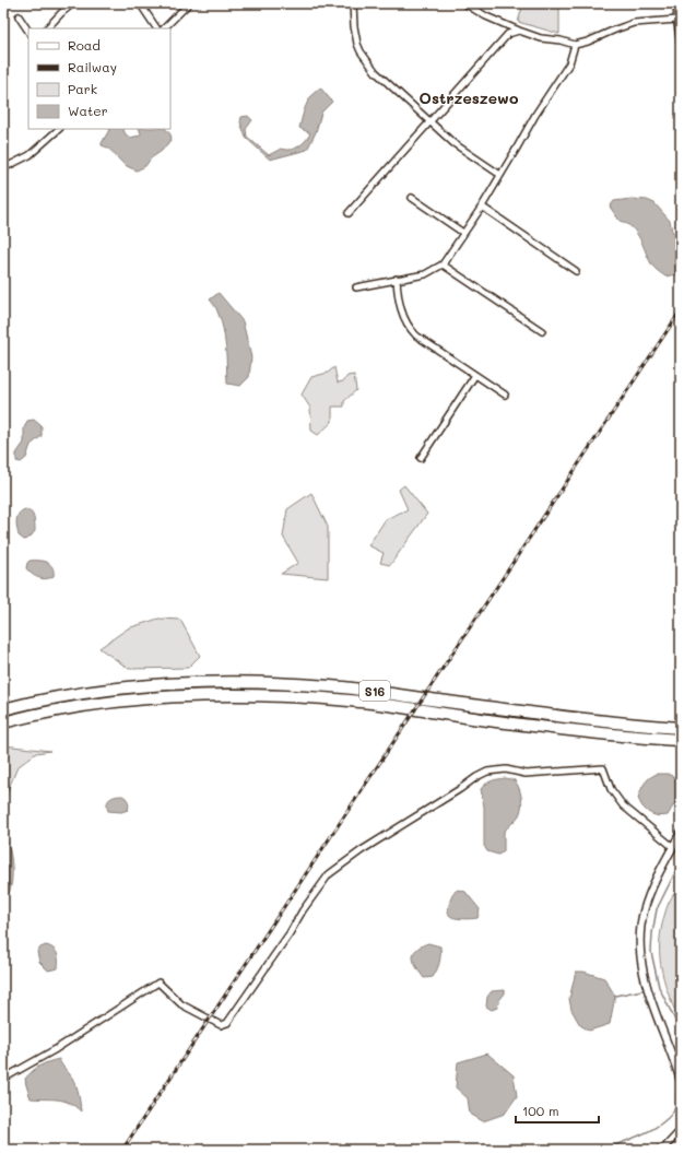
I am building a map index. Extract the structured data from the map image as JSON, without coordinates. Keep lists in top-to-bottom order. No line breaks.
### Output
{"streets":{"highway":["S16"]},"districts":["Ostrzeszewo"],"legend":["Road","Railway","Park","Water"],"scale_bar":"100 m"}
